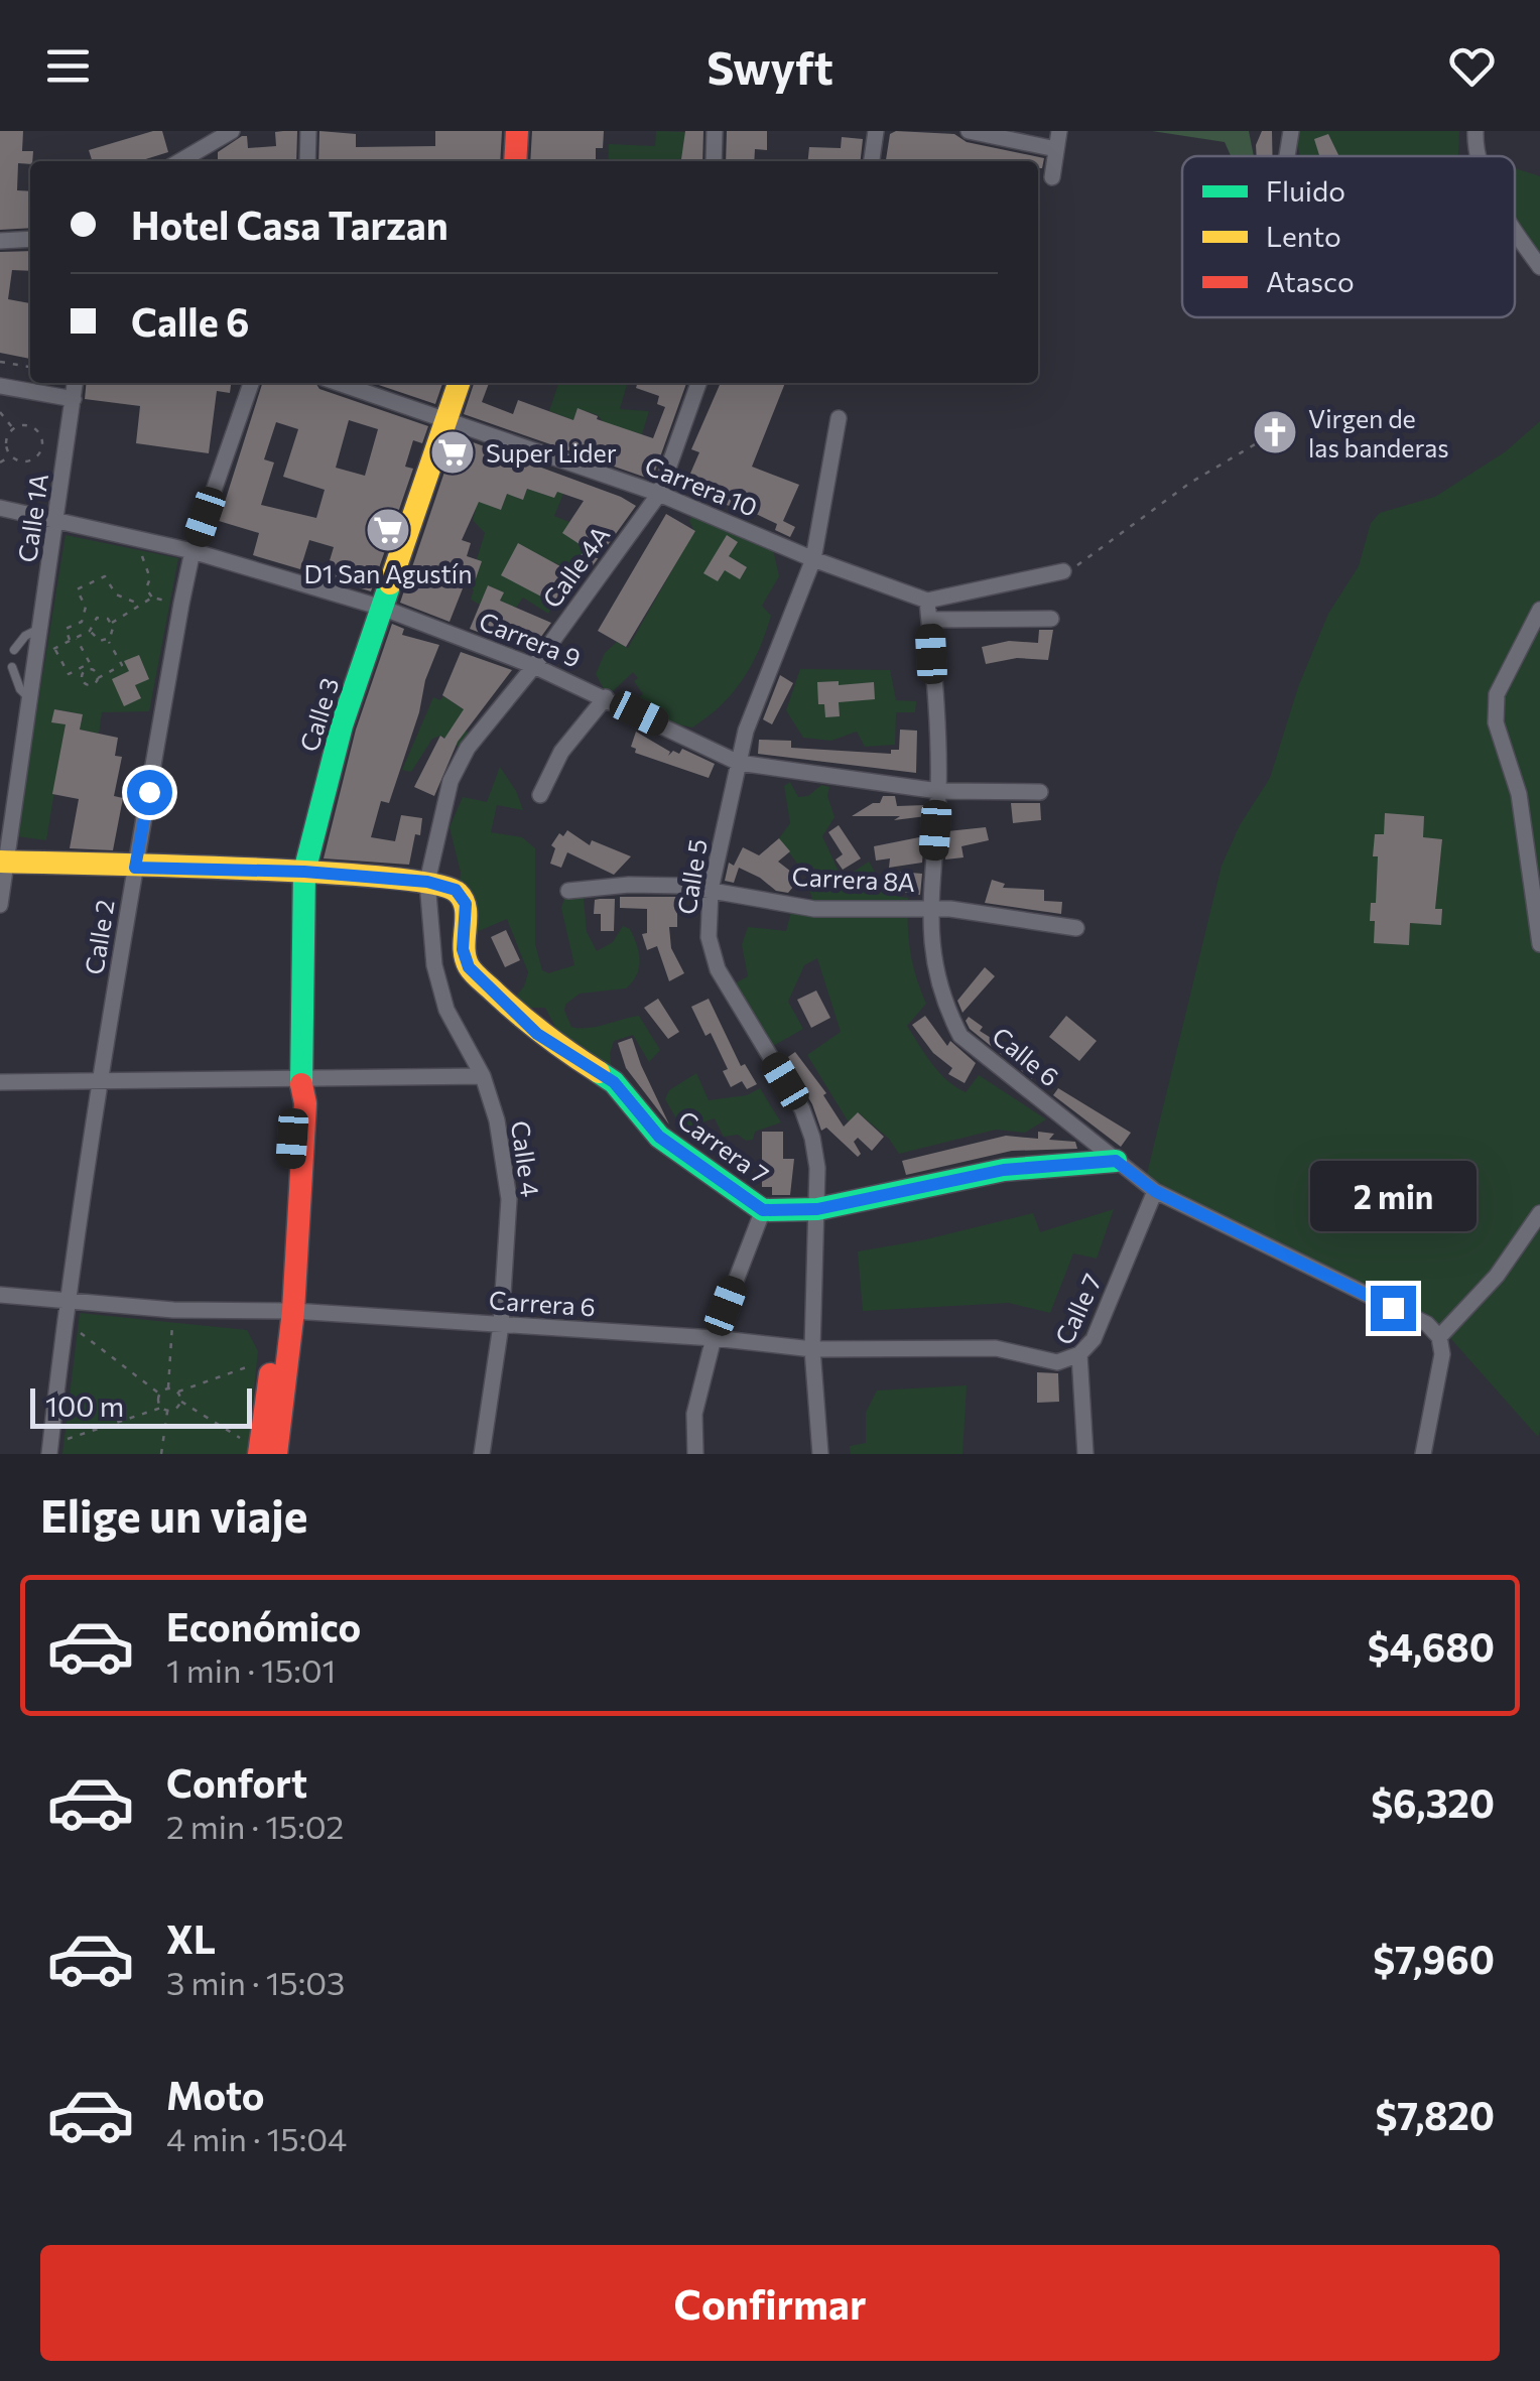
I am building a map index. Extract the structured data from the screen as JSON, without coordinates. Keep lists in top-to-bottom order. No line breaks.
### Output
{"streets":{"main road":["Calle 3","Carrera 7"],"street":["Carrera 10","Calle 1A","Calle 4A","Carrera 9","Calle 5","Carrera 8A","Calle 2","Calle 6","Calle 4","Carrera 6","Calle 7"]},"crossings":[["Carrera 10","Calle 4A"],["Carrera 10","Calle 3"],["Carrera 10","Calle 5"],["Carrera 10","Calle 6"],["Calle 1A","Carrera 9"],["Calle 4A","Carrera 9"],["Calle 4A","Carrera 7"],["Calle 4A","Calle 4"],["Carrera 9","Calle 3"],["Carrera 9","Calle 5"],["Carrera 9","Calle 2"],["Carrera 9","Calle 6"],["Calle 3","Carrera 6"],["Calle 5","Carrera 8A"],["Calle 5","Carrera 7"],["Calle 5","Carrera 6"],["Carrera 8A","Calle 6"],["Calle 2","Carrera 6"],["Calle 6","Carrera 7"],["Calle 6","Calle 7"],["Carrera 7","Calle 4"],["Calle 4","Carrera 6"],["Carrera 6","Calle 7"]],"places":{"church":["Virgen de las banderas"],"supermarket":["Super Lider","D1 San Agustín"]},"legend":["Fluido","Lento","Atasco"],"scale_bar":"100 m","page":{"header":"Swyft","banner":["Hotel Casa Tarzan","Calle 6"],"bubble":"2 min","scale":"100 m","heading":"Elige un viaje","list":[{"name":"Económico","note":"1 min · 15:01","value":"$4,680"},{"name":"Confort","note":"2 min · 15:02","value":"$6,320"},{"name":"XL","note":"3 min · 15:03","value":"$7,960"},{"name":"Moto","note":"4 min · 15:04","value":"$7,820"}],"buttons":"Confirmar"}}
